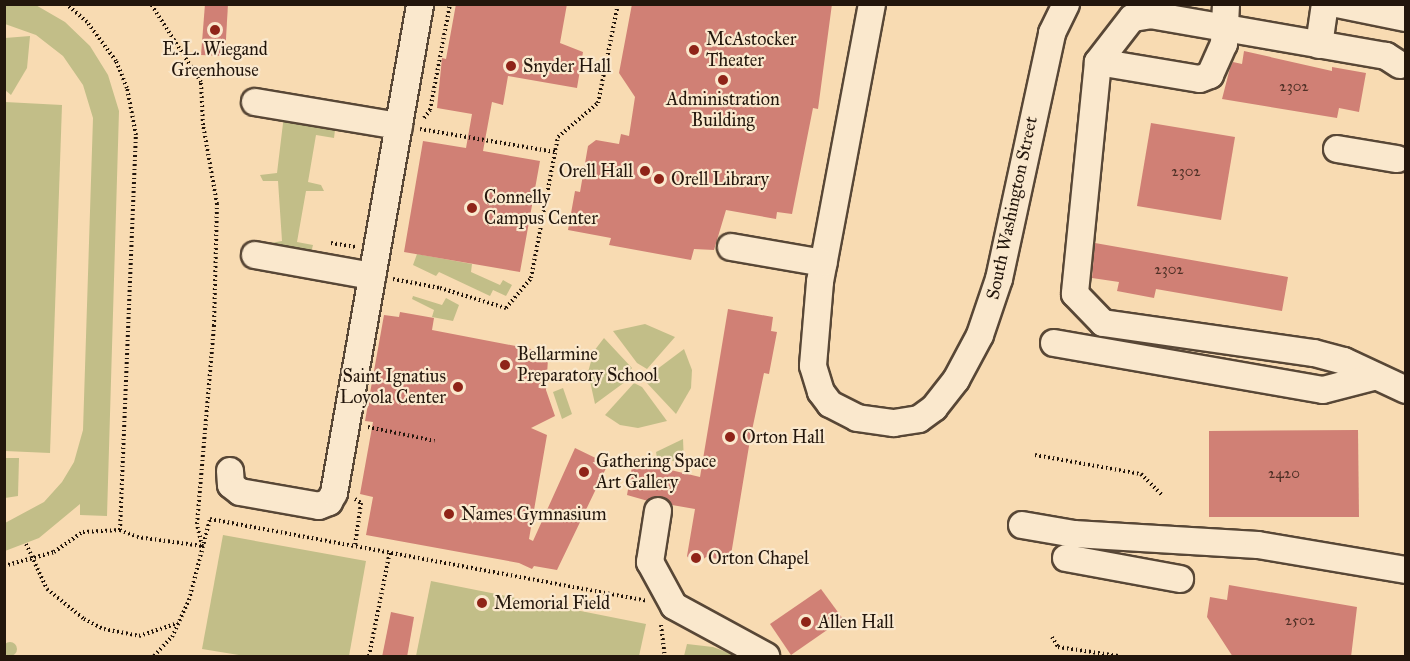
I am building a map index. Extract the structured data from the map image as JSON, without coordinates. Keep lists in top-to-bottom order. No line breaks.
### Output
{"streets":{"street":["South Washington Street"]},"places":["E. L. Wiegand Greenhouse","McAstocker Theater","Snyder Hall","Administration Building","Orell Hall","Orell Library","Connelly Campus Center","Bellarmine Preparatory School","Saint Ignatius Loyola Center","Orton Hall","Gathering Space Art Gallery","Names Gymnasium","Orton Chapel","Memorial Field","Allen Hall"],"house_numbers":["2302","2302","2302","2420","2502"]}
